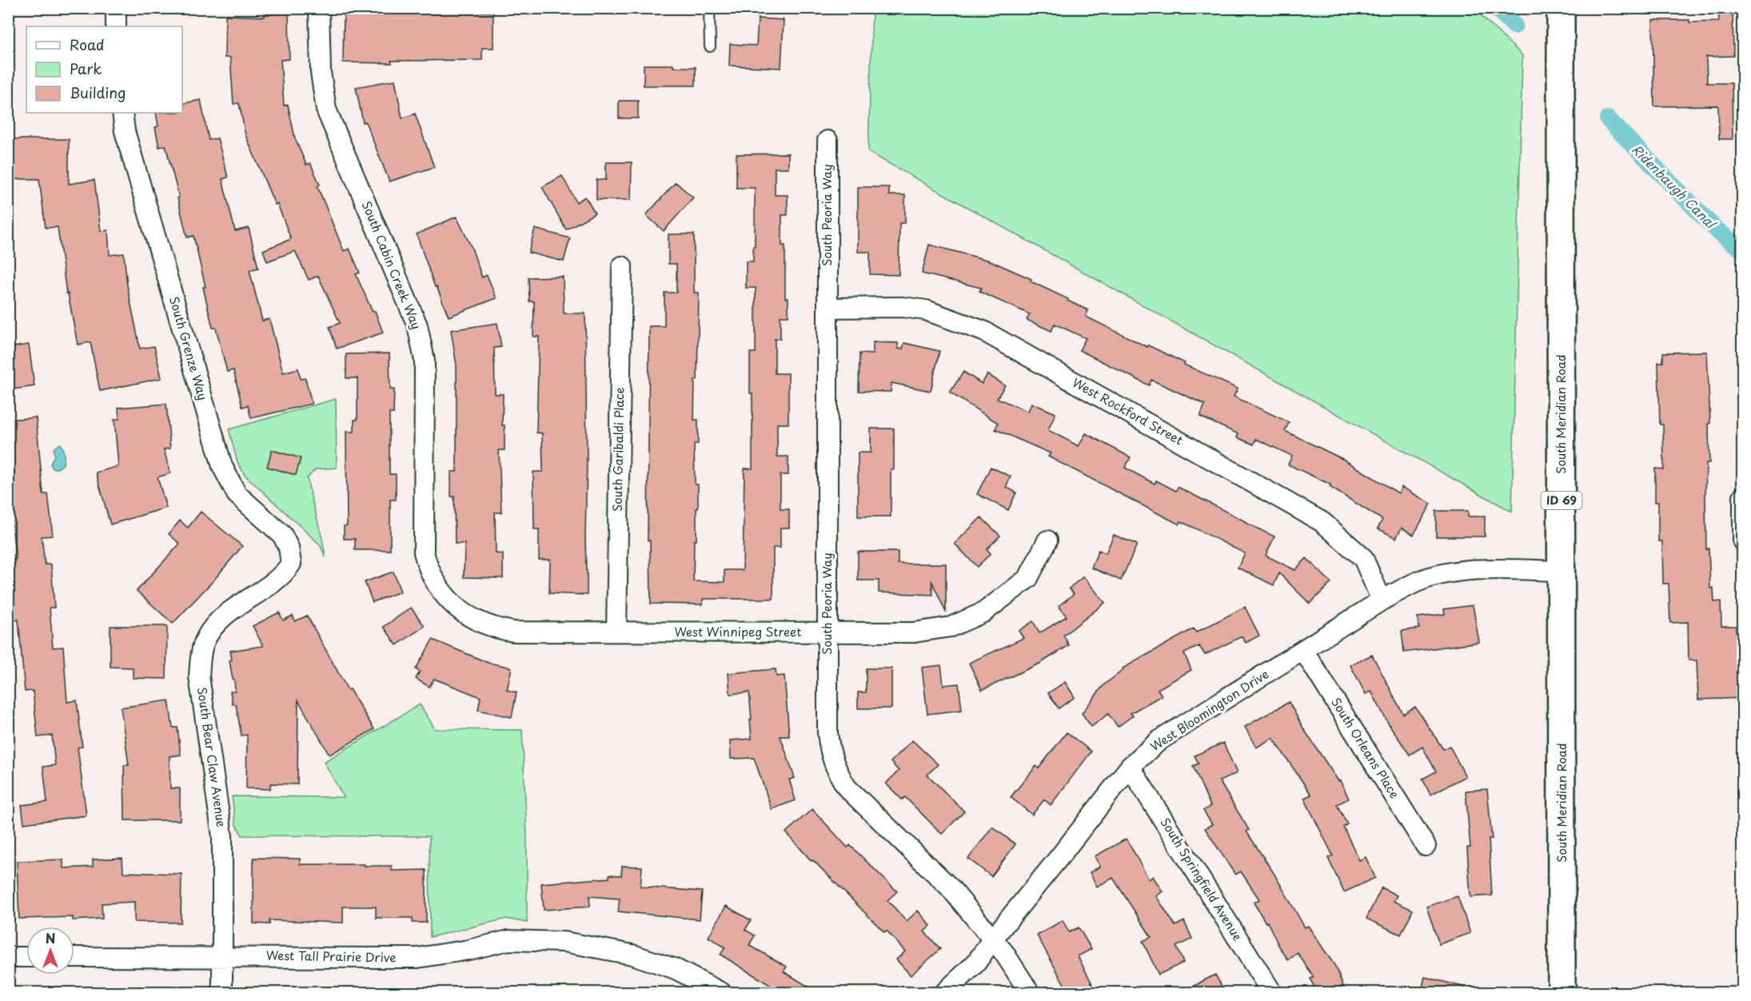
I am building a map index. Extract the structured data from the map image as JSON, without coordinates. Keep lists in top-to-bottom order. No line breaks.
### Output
{"streets":{"main road":["South Meridian Road","ID 69"],"street":["South Peoria Way","South Cabin Creek Way","South Grenze Way","West Rockford Street","South Garibaldi Place","West Winnipeg Street","West Bloomington Drive","South Orleans Place","South Bear Claw Avenue","South Springfield Avenue","West Tall Prairie Drive"]},"crossings":[["South Peoria Way","West Rockford Street"],["South Peoria Way","West Winnipeg Street"],["South Peoria Way","West Bloomington Drive"],["South Cabin Creek Way","West Winnipeg Street"],["South Grenze Way","South Bear Claw Avenue"],["West Rockford Street","West Bloomington Drive"],["South Meridian Road","West Bloomington Drive"],["South Garibaldi Place","West Winnipeg Street"],["West Bloomington Drive","South Orleans Place"],["West Bloomington Drive","South Springfield Avenue"],["South Bear Claw Avenue","West Tall Prairie Drive"]],"water":["Ridenbaugh Canal"],"legend":["Road","Park","Building"],"north":"top"}
